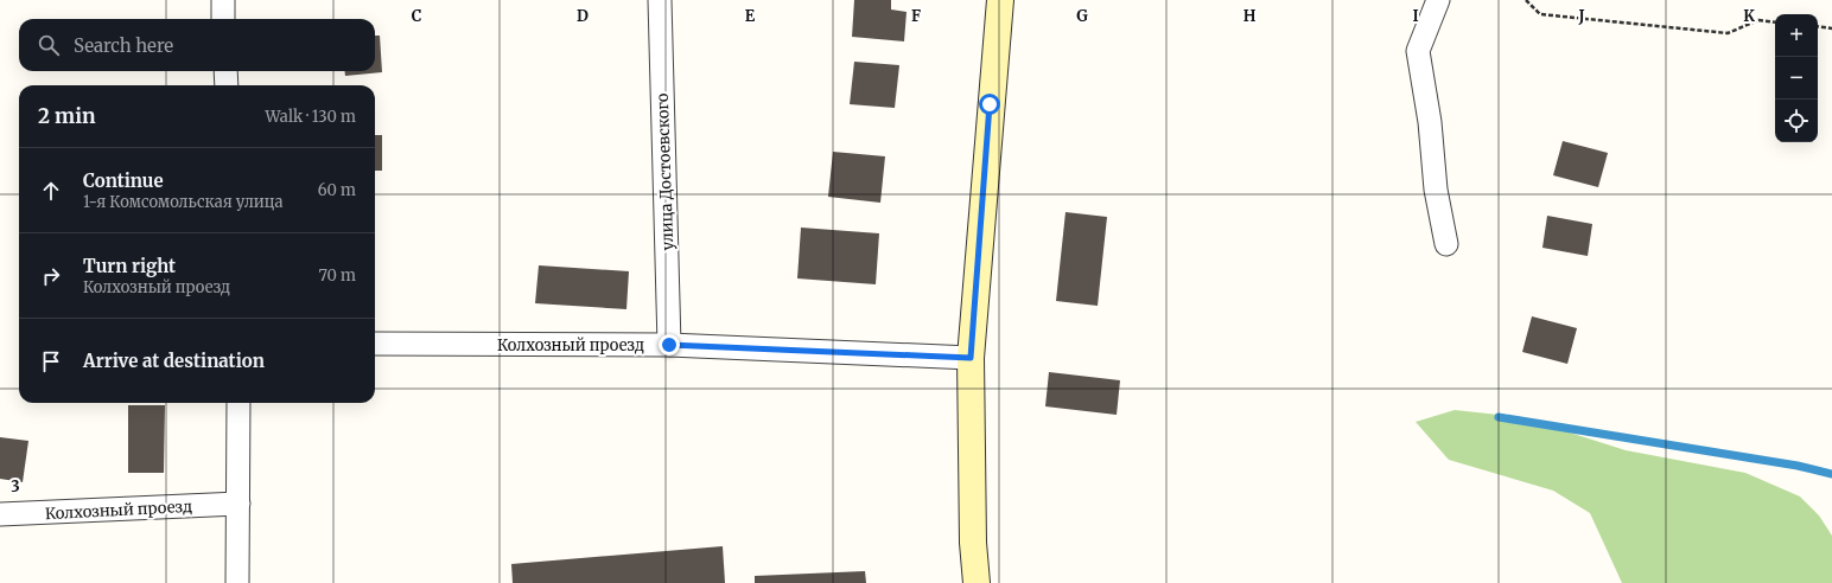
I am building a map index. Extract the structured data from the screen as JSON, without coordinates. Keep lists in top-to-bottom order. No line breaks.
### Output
{"streets":{"street":["улица Достоевского","Колхозный проезд"]},"crossings":[["улица Достоевского","Колхозный проезд"]],"page":{"map_buttons":["+","−"],"search":"Search here","heading":["2 min","Walk · 130 m"],"list":[["Continue","1-я Комсомольская улица","60 m"],["Turn right","Колхозный проезд","70 m"],"Arrive at destination"]},"grid":{"columns":["C","D","E","F","G","H","I","J","K"],"rows":["3"]}}
